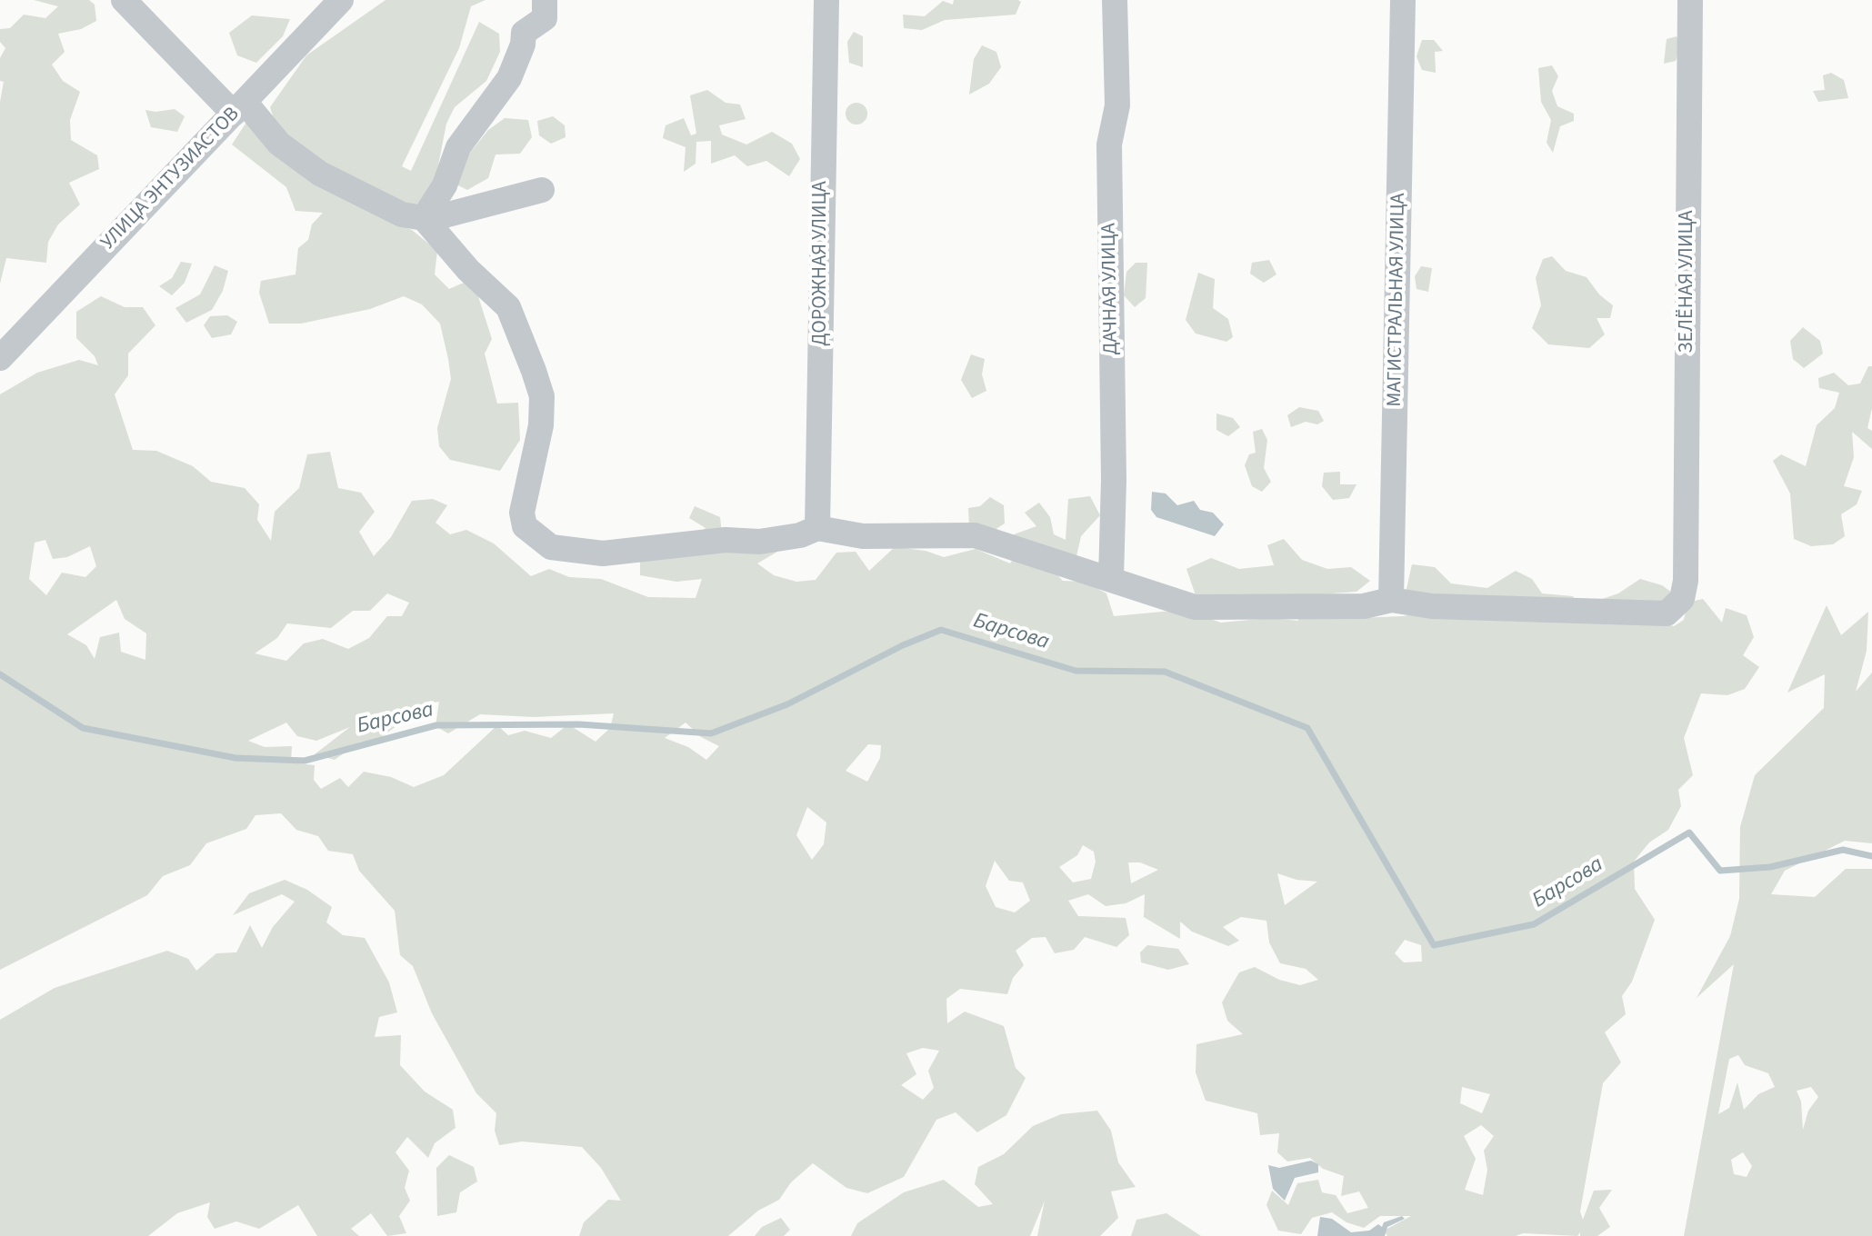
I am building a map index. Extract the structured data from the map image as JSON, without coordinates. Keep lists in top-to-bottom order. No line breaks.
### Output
{"streets":{"street":["УЛИЦА ЭНТУЗИАСТОВ","ДОРОЖНАЯ УЛИЦА","ЗЕЛЁНАЯ УЛИЦА","ДАЧНАЯ УЛИЦА","МАГИСТРАЛЬНАЯ УЛИЦА"]},"crossings":[["ДОРОЖНАЯ УЛИЦА","ЗЕЛЁНАЯ УЛИЦА"],["ЗЕЛЁНАЯ УЛИЦА","ДАЧНАЯ УЛИЦА"],["ЗЕЛЁНАЯ УЛИЦА","МАГИСТРАЛЬНАЯ УЛИЦА"]],"water":["Барсова"]}
